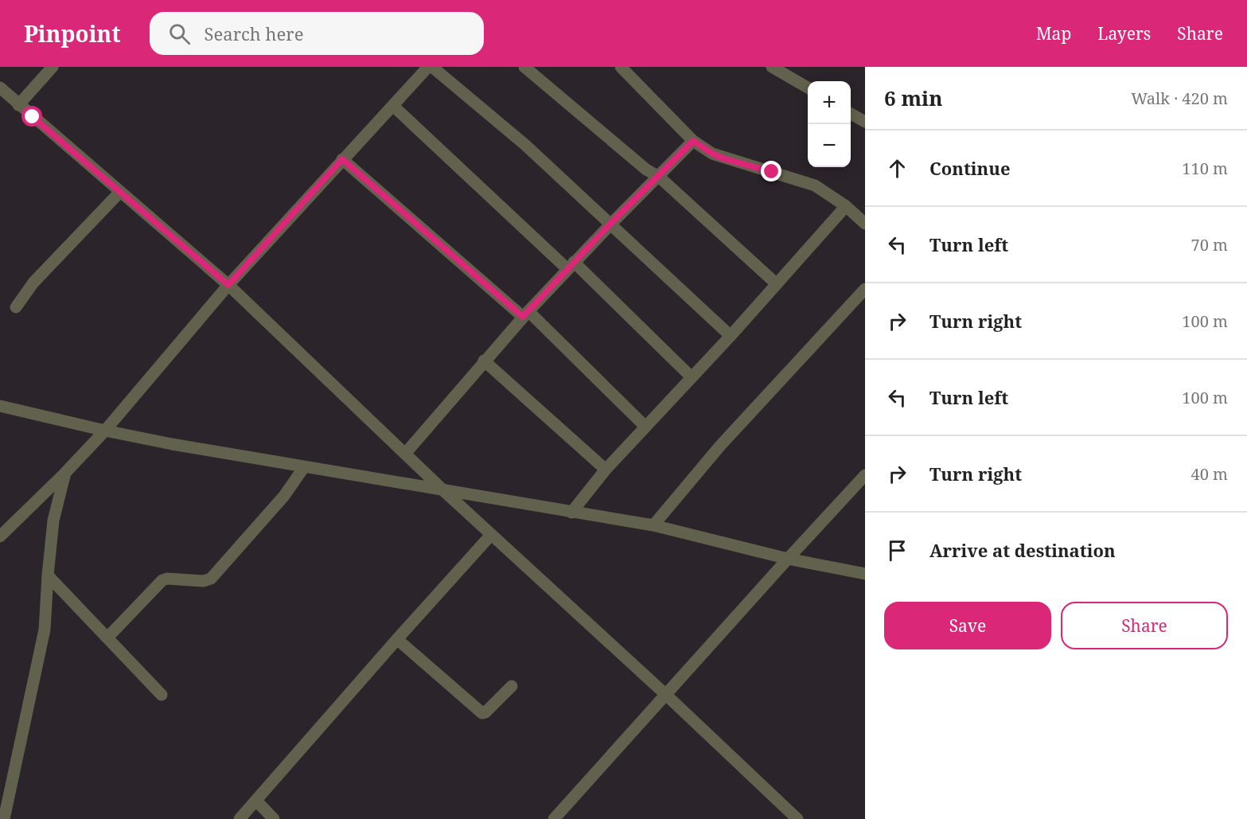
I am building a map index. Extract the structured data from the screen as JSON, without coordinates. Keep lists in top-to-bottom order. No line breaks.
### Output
{"page":{"header":"Pinpoint","search":"Search here","nav":["Map","Layers","Share"],"heading":["6 min","Walk · 420 m"],"map_buttons":["+","−"],"list":[["Continue","110 m"],["Turn left","70 m"],["Turn right","100 m"],["Turn left","100 m"],["Turn right","40 m"],"Arrive at destination"],"buttons":["Save","Share"]}}
